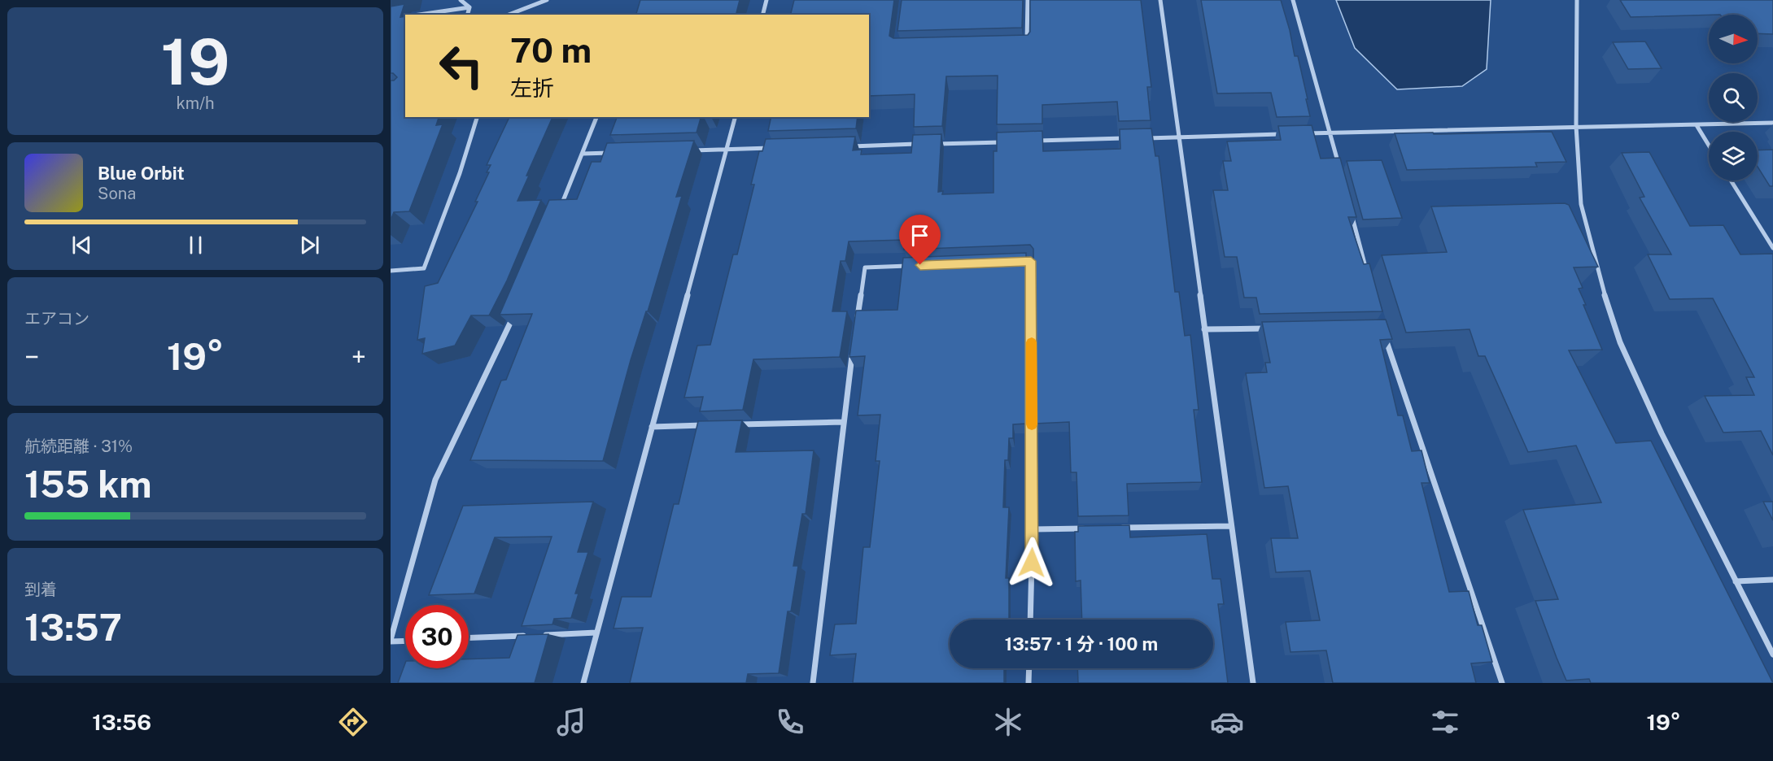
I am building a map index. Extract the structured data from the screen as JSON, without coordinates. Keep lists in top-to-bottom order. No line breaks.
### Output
{"north":"right","page":{"tile":[["19","km/h"],"エアコン",["航続距離 · 31%","155 km"],["到着","13:57"]],"turn":["70 m","左折"],"song":["Blue Orbit","Sona"],"heat":["−","19°","+"],"limit":"30","trip":"13:57 · 1 分 · 100 m","tabs":["13:56","19°"]}}
